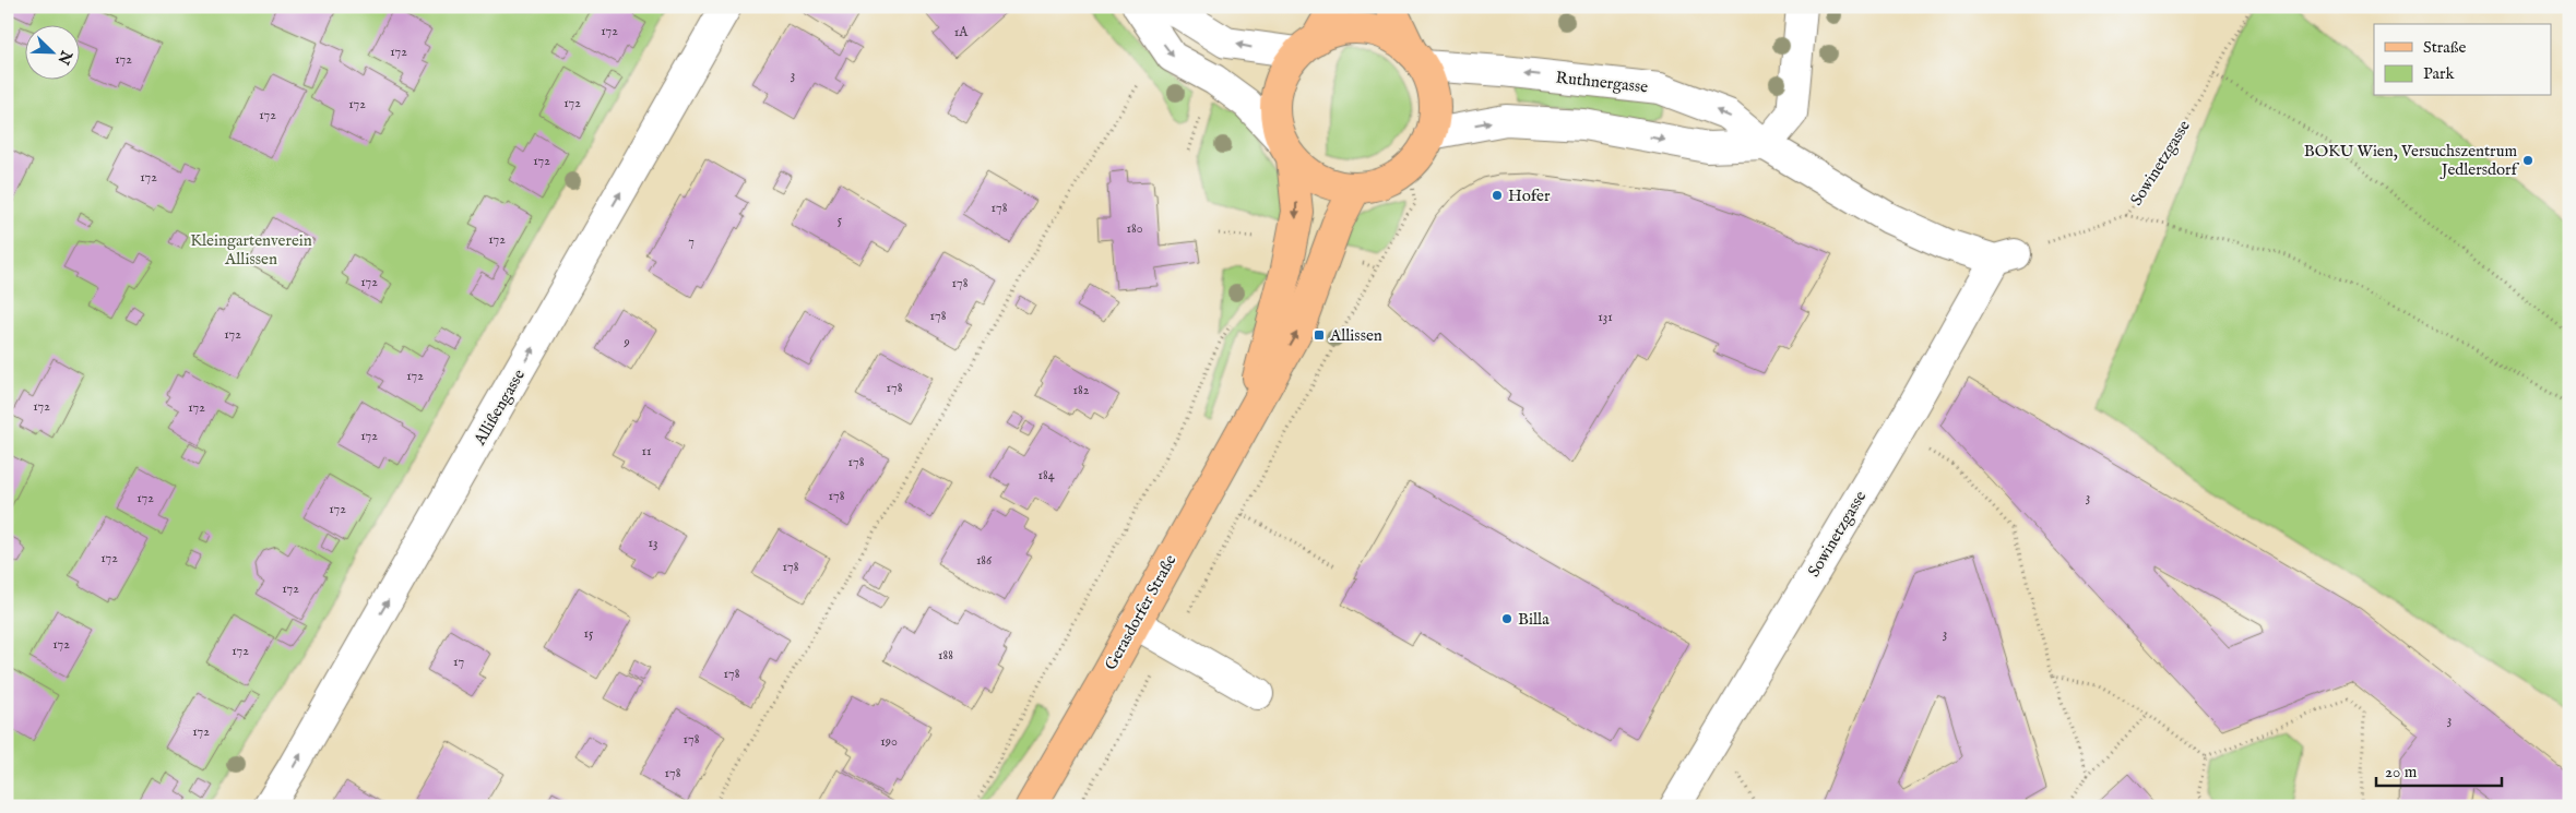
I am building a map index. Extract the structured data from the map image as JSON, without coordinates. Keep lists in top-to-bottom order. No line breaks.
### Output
{"streets":{"main road":["Gerasdorfer Straße"],"street":["Ruthnergasse","Sowinetzgasse","Allißengasse"]},"crossings":[["Ruthnergasse","Sowinetzgasse"],["Ruthnergasse","Gerasdorfer Straße"]],"one_way":["Allißengasse"],"parks":["Kleingartenverein Allissen"],"places":{"other":["BOKU Wien, Versuchszentrum Jedlersdorf","Hofer","Billa"],"transit":["Allissen"]},"house_numbers":["172","1A","172","172","3","172","172","172","172","172","178","5","180","172","7","172","178","178","131","172","9","172","178","182","172","172","172","11","178","184","178","3","172","172","13","172","186","178","172","15","3","172","172","188","17","178","3","172","178","190","178"],"legend":["Straße","Park"],"scale_bar":"20 m","north":"bottom right"}
